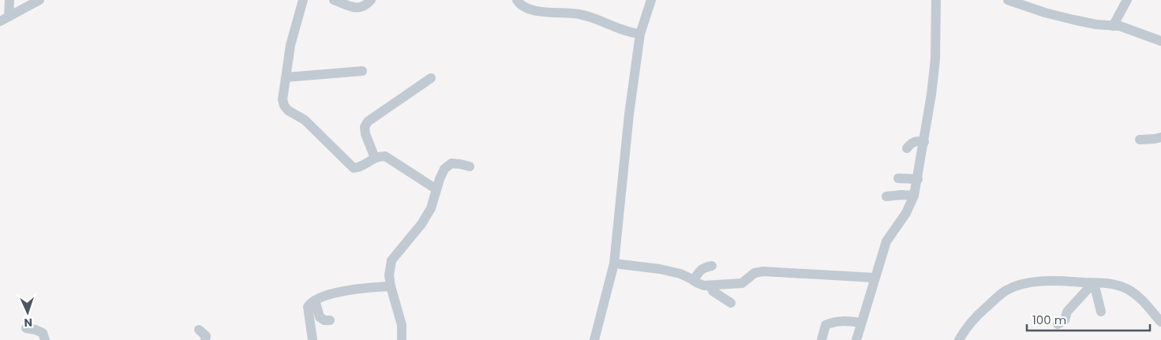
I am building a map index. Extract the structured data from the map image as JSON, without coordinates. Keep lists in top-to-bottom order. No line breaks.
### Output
{"scale_bar":"100 m","north":"bottom"}
